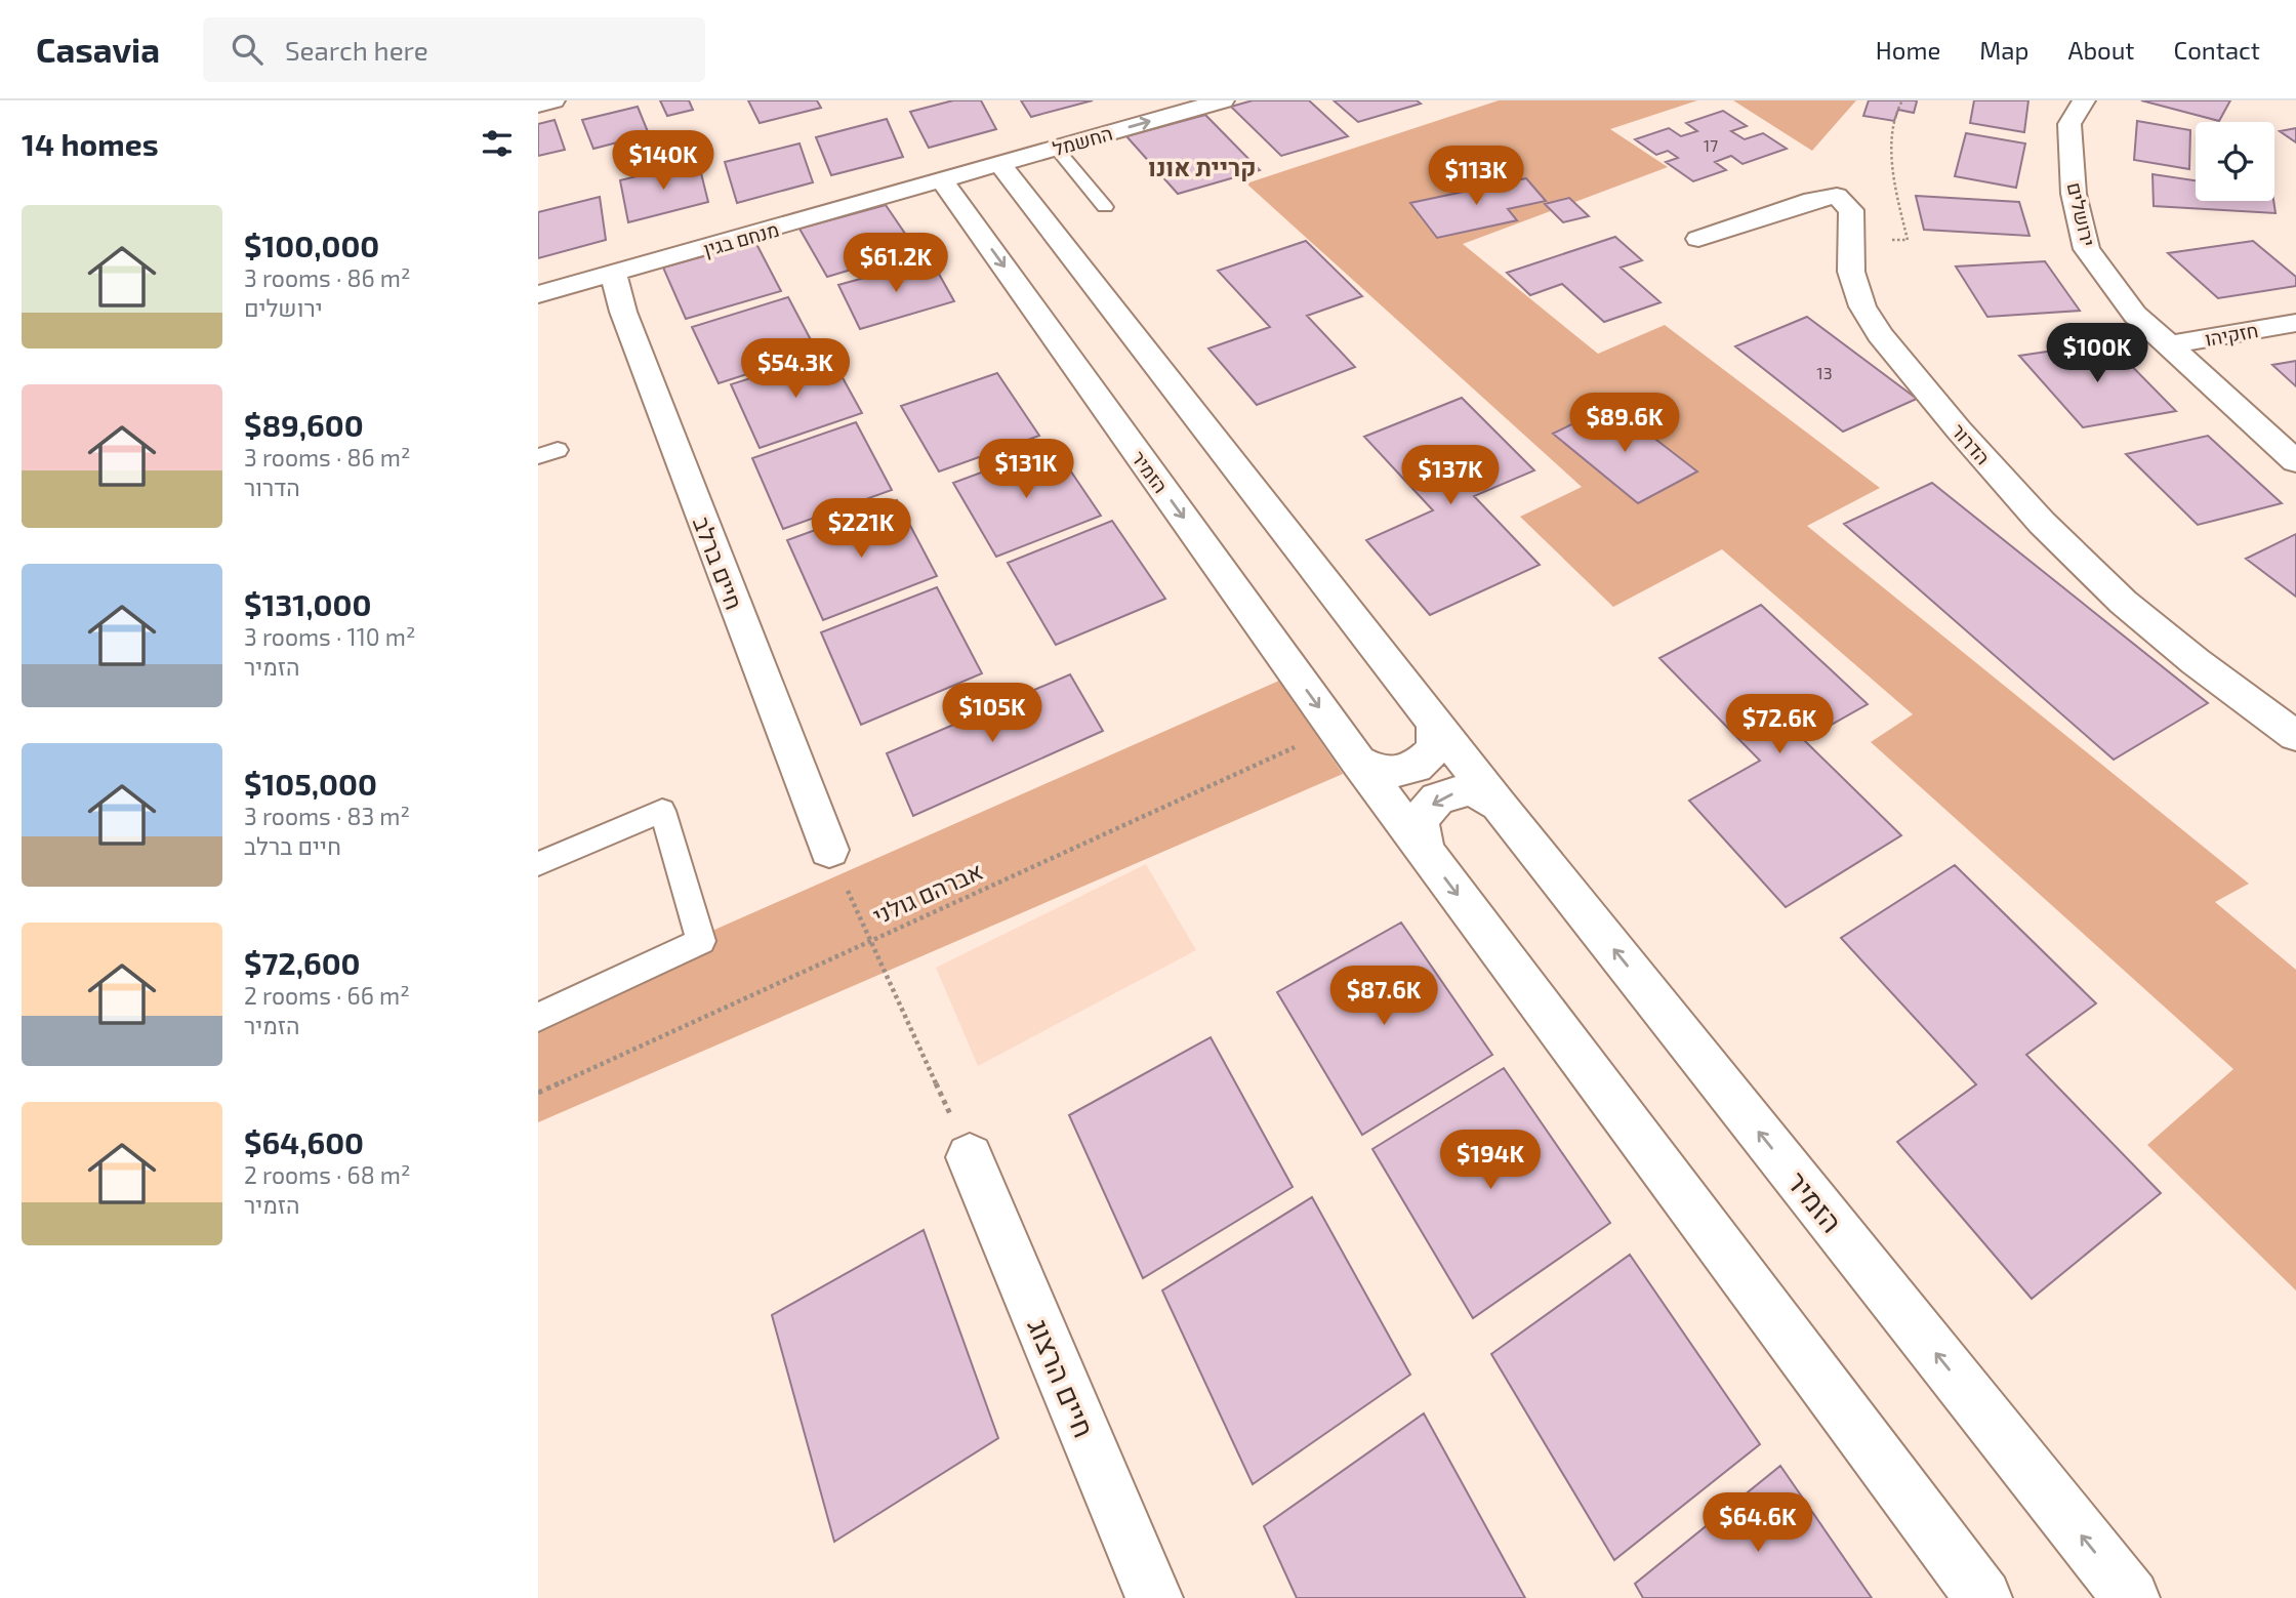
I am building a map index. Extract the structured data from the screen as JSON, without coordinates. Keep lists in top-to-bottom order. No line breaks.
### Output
{"streets":{"street":["החשמל","ירושלים","מנחם בגין","חזקיהו","הדרור","הזמיר","חיים ברלב","חיים הרצוג"],"path":["אברהם גולני"]},"crossings":[["החשמל","מנחם בגין"],["החשמל","הזמיר"],["ירושלים","חזקיהו"],["מנחם בגין","הזמיר"],["מנחם בגין","חיים ברלב"],["הזמיר","אברהם גולני"]],"one_way":["החשמל"],"districts":["קריית אונו"],"house_numbers":["17","13"],"page":{"header":"Casavia","search":"Search here","nav":["Home","Map","About","Contact"],"heading":"14 homes","price":["$140K","$113K","$61.2K","$100K","$54.3K","$89.6K","$131K","$137K","$221K","$105K","$72.6K","$87.6K","$194K","$64.6K"],"list":[{"name":"$100,000","note":"3 rooms · 86 m² · ירושלים"},{"name":"$89,600","note":"3 rooms · 86 m² · הדרור"},{"name":"$131,000","note":"3 rooms · 110 m² · הזמיר"},{"name":"$105,000","note":"3 rooms · 83 m² · חיים ברלב"},{"name":"$72,600","note":"2 rooms · 66 m² · הזמיר"},{"name":"$64,600","note":"2 rooms · 68 m² · הזמיר"}]}}
